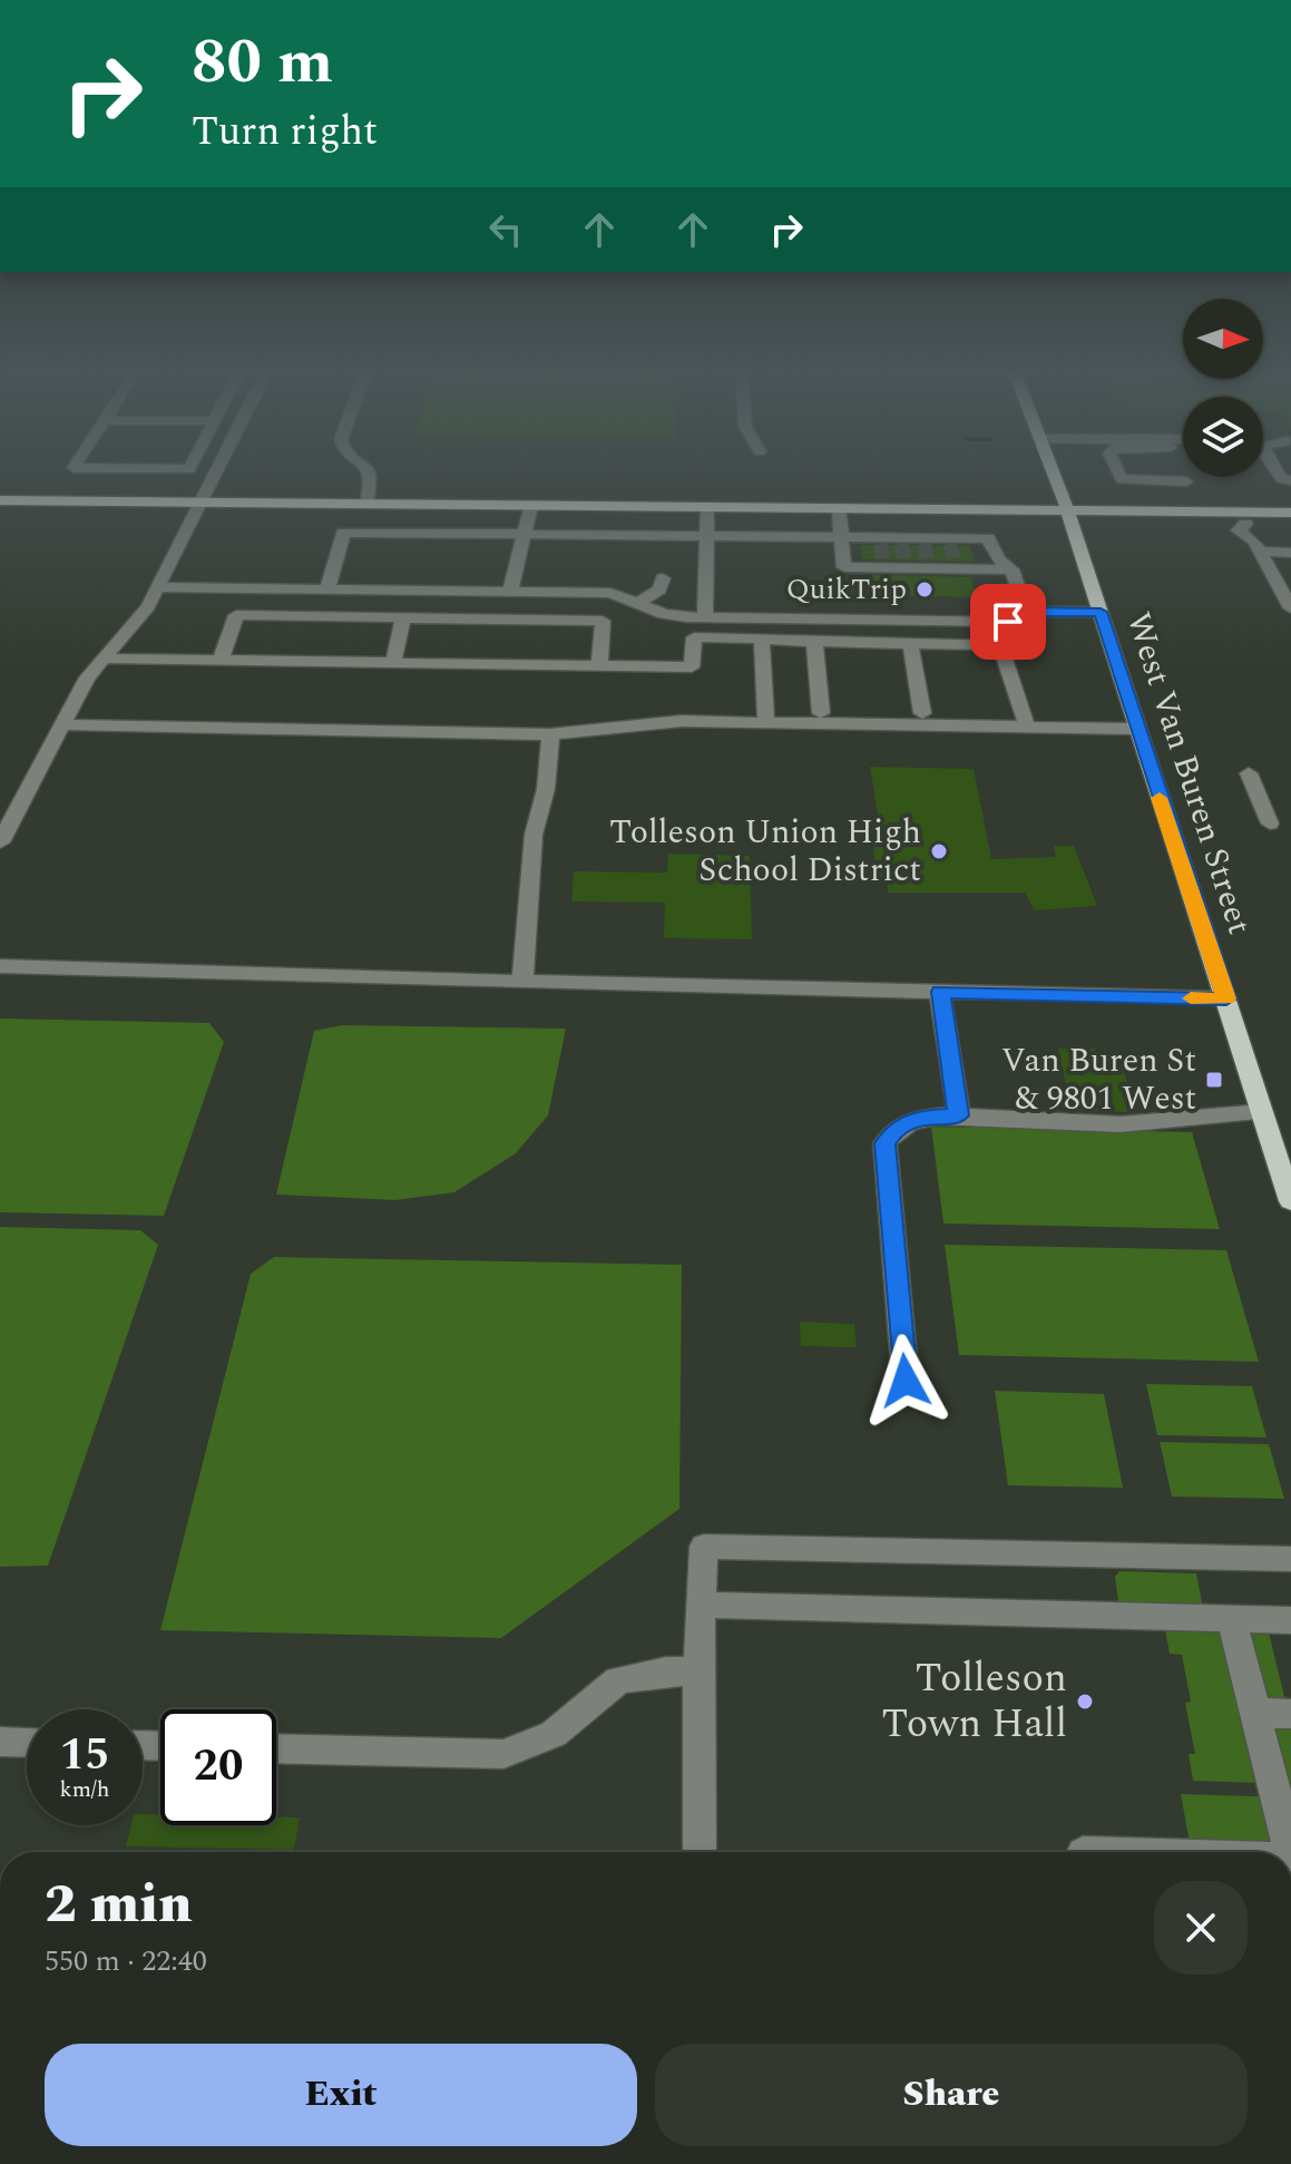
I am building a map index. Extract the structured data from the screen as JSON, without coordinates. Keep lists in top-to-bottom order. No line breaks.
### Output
{"streets":{"main road":["West Van Buren Street"]},"places":{"other":["QuikTrip","Tolleson Union High School District","Tolleson Town Hall"],"transit":["Van Buren St & 9801 West"]},"north":"right","page":{"turn":["80 m","Turn right"],"speed":"15 km/h","limit":"20","heading":["2 min","550 m · 22:40"],"buttons":["Exit","Share"]}}
